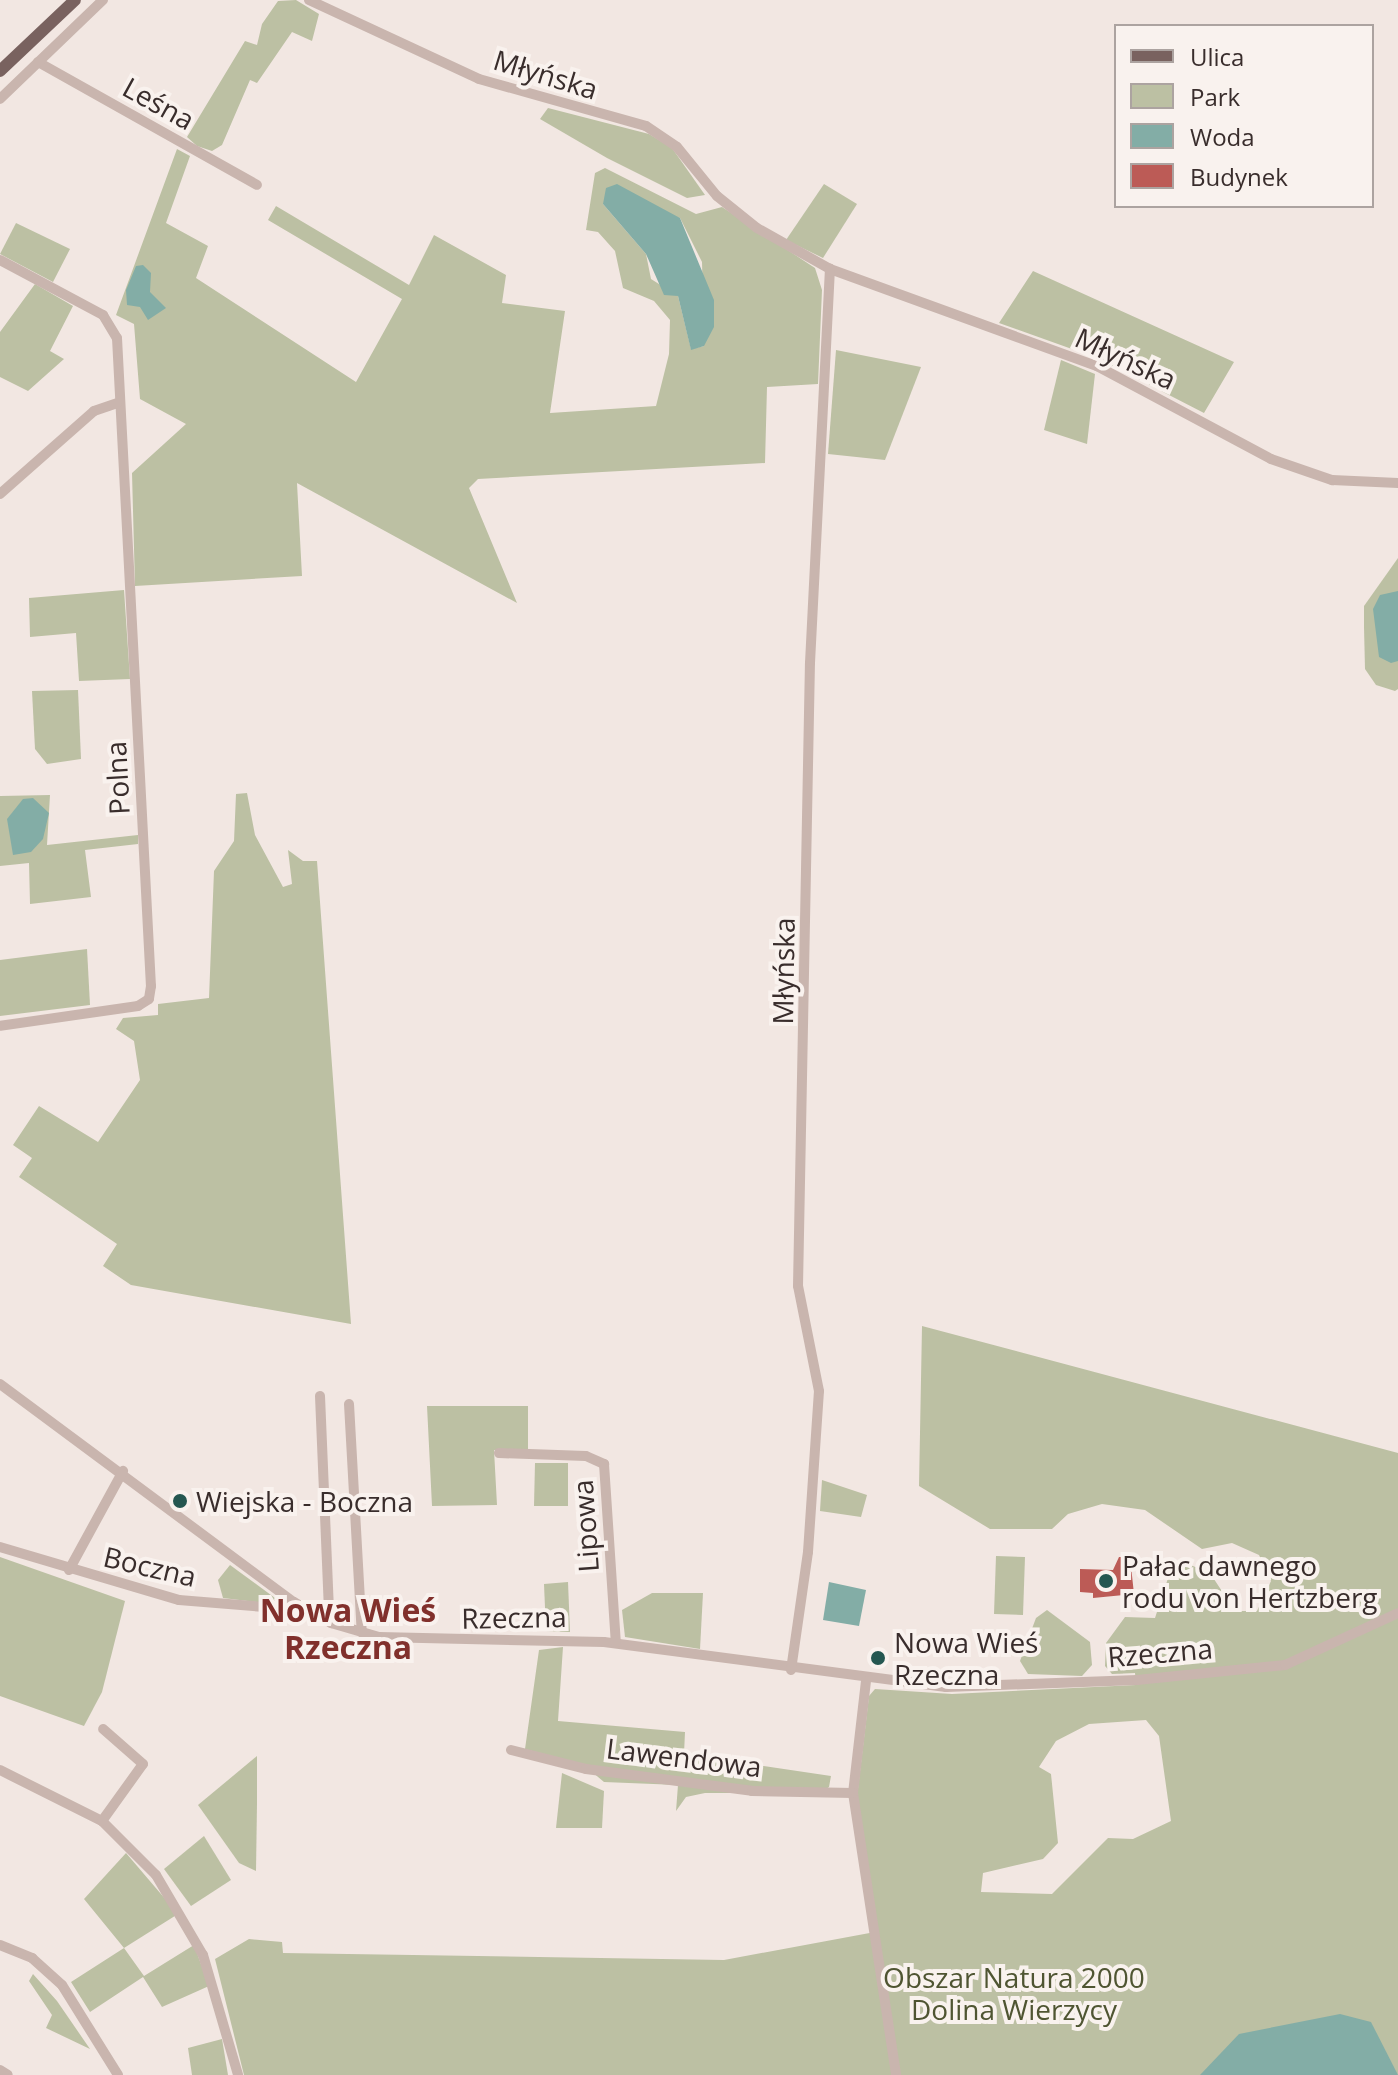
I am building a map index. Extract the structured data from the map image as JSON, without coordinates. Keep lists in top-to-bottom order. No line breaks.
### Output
{"streets":{"street":["Młyńska","Leśna","Polna","Lipowa","Boczna","Rzeczna","Lawendowa"]},"crossings":[["Młyńska","Rzeczna"],["Lipowa","Rzeczna"],["Boczna","Rzeczna"]],"districts":["Nowa Wieś Rzeczna"],"parks":["Obszar Natura 2000 Dolina Wierzycy"],"places":["Wiejska - Boczna","Pałac dawnego rodu von Hertzberg","Nowa Wieś Rzeczna"],"legend":["Ulica","Park","Woda","Budynek"]}
